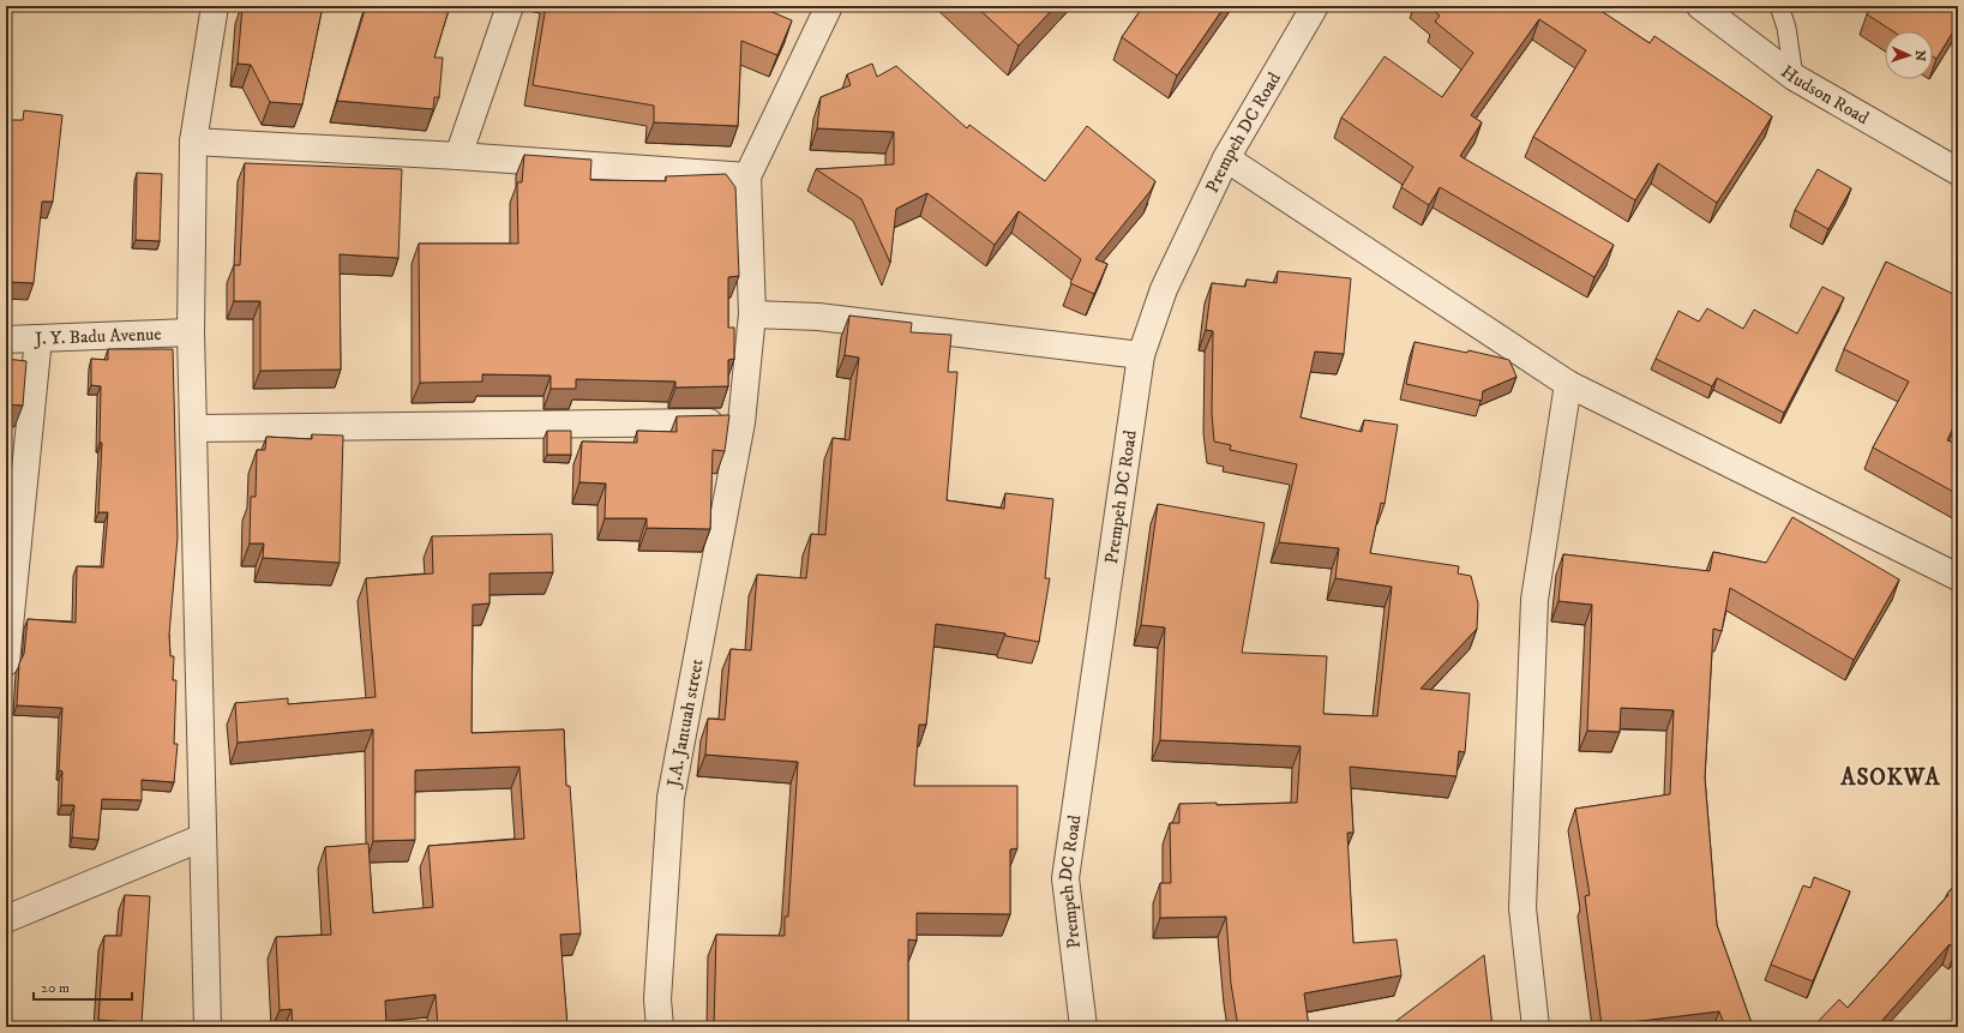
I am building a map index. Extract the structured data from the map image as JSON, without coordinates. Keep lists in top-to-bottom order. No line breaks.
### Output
{"streets":{"street":["Hudson Road","Prempeh DC Road","J. Y. Badu Avenue","J.A. Jantuah street"]},"districts":["ASOKWA"],"scale_bar":"20 m","north":"right"}
